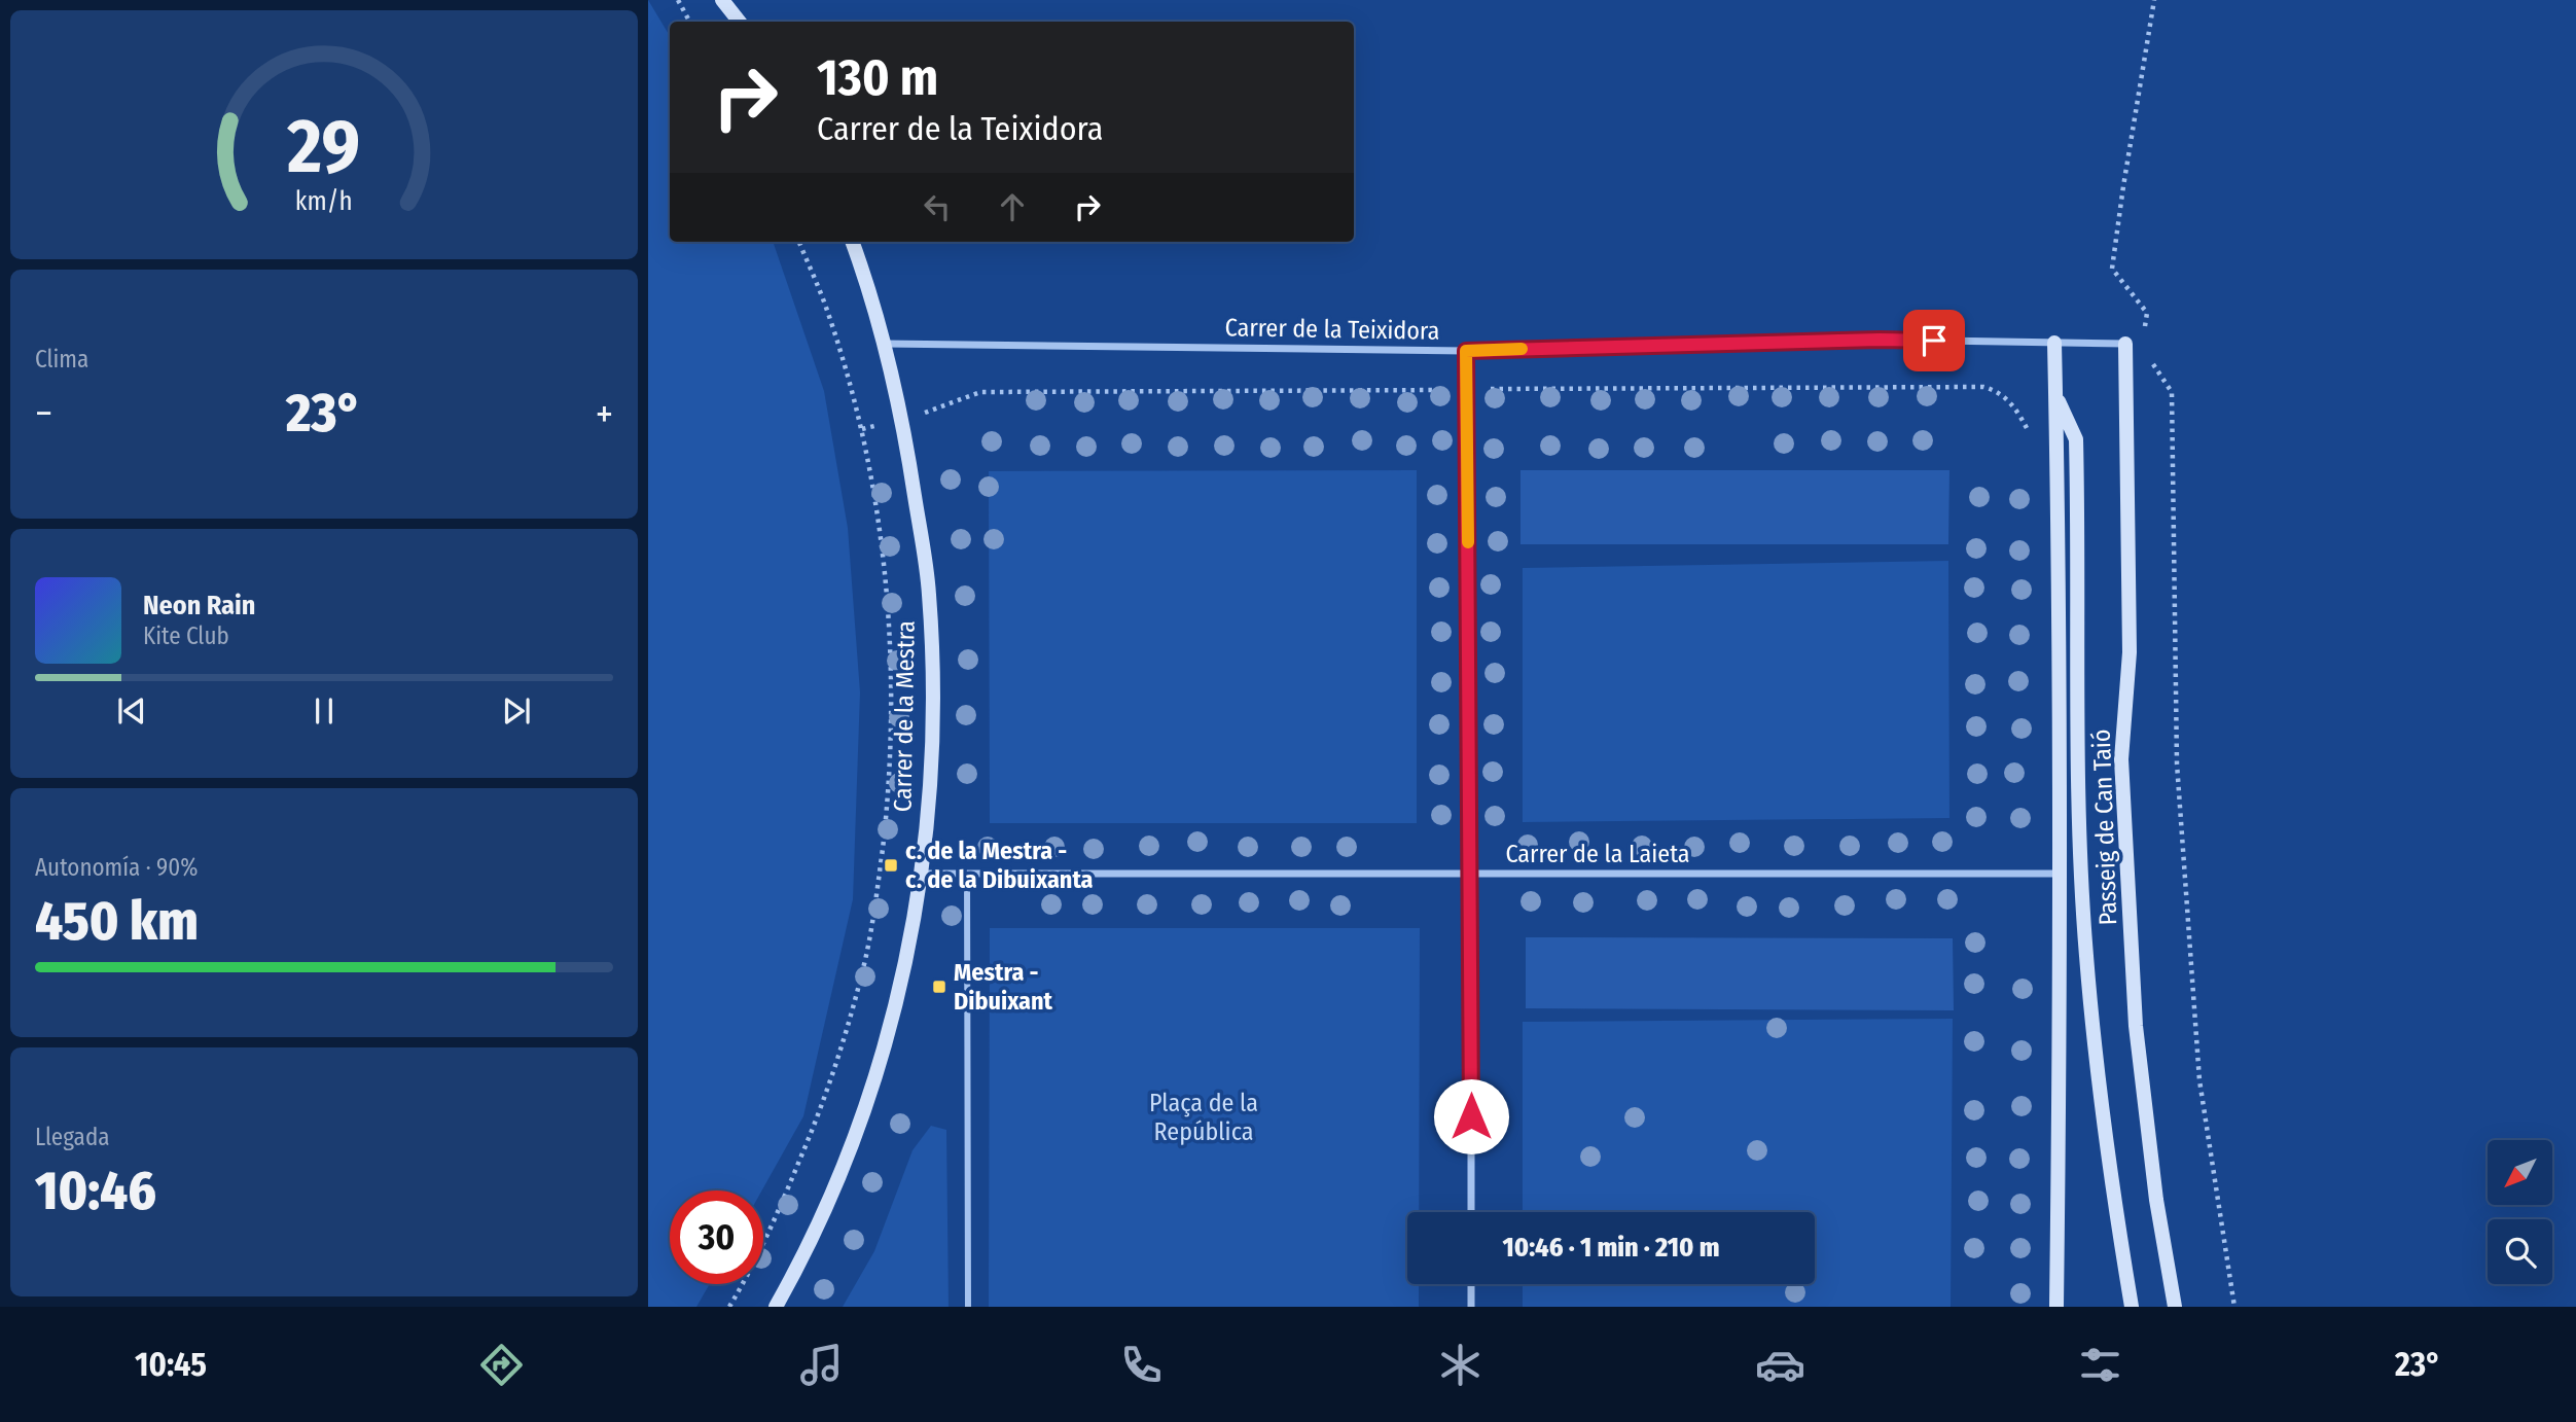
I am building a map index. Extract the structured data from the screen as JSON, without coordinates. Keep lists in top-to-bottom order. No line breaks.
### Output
{"streets":{"main road":["Carrer de la Mestra","Passeig de Can Taió"],"street":["Carrer de la Teixidora","Carrer de la Laieta"]},"crossings":[["Carrer de la Teixidora","Carrer de la Mestra"],["Carrer de la Teixidora","Passeig de Can Taió"],["Carrer de la Mestra","Carrer de la Laieta"],["Passeig de Can Taió","Carrer de la Laieta"]],"parks":["Plaça de la República"],"places":{"transit":["c. de la Mestra - c. de la Dibuixanta","Mestra - Dibuixant"]},"north":"bottom left","page":{"turn":["130 m","Carrer de la Teixidora"],"tile":["Clima",["Autonomía · 90%","450 km"],["Llegada","10:46"]],"heat":["−","23°","+"],"song":["Neon Rain","Kite Club"],"limit":"30","trip":"10:46 · 1 min · 210 m","tabs":["10:45","23°"],"gauge":["29","km/h"]}}
